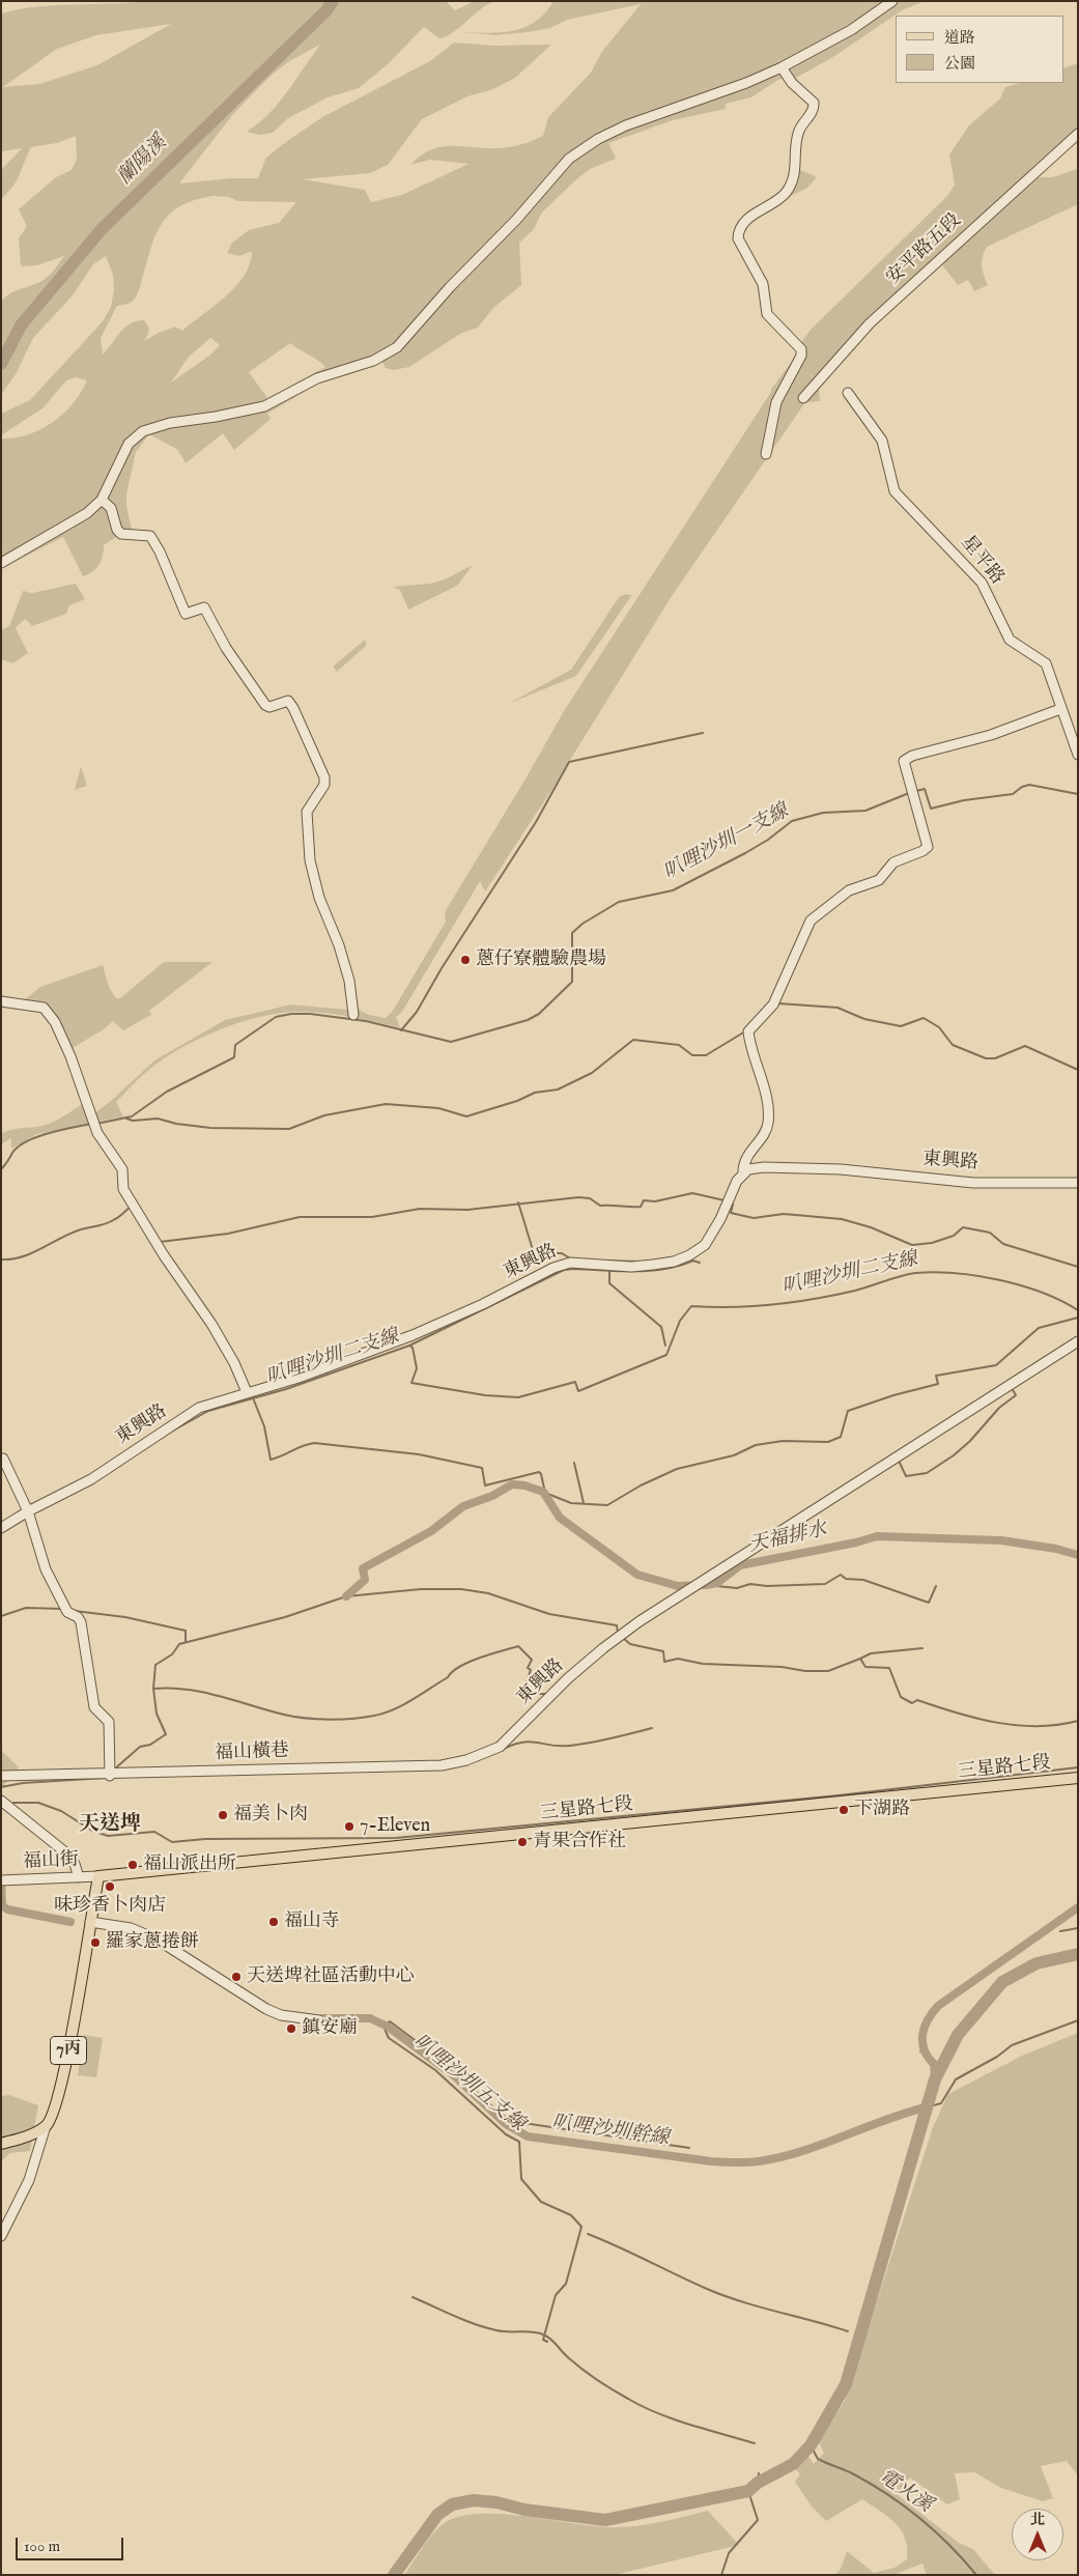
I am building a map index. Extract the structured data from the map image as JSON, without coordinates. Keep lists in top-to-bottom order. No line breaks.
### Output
{"streets":{"main road":["三星路七段","7丙"],"street":["安平路五段","星平路","東興路","福山橫巷","福山街"]},"crossings":[["東興路","福山橫巷"],["三星路七段","福山街"],["三星路七段","7丙"],["福山街","7丙"]],"districts":["天送埤"],"water":["蘭陽溪","叭哩沙圳一支線","叭哩沙圳二支線","天福排水","叭哩沙圳五支線","叭哩沙圳幹線","電火溪"],"places":["蔥仔寮體驗農場","下湖路","福美卜肉","7-Eleven","青果合作社","福山派出所","味珍香卜肉店","福山寺","羅家蔥捲餅","天送埤社區活動中心","鎮安廟"],"legend":["道路","公園"],"scale_bar":"100 m","north":"top"}
